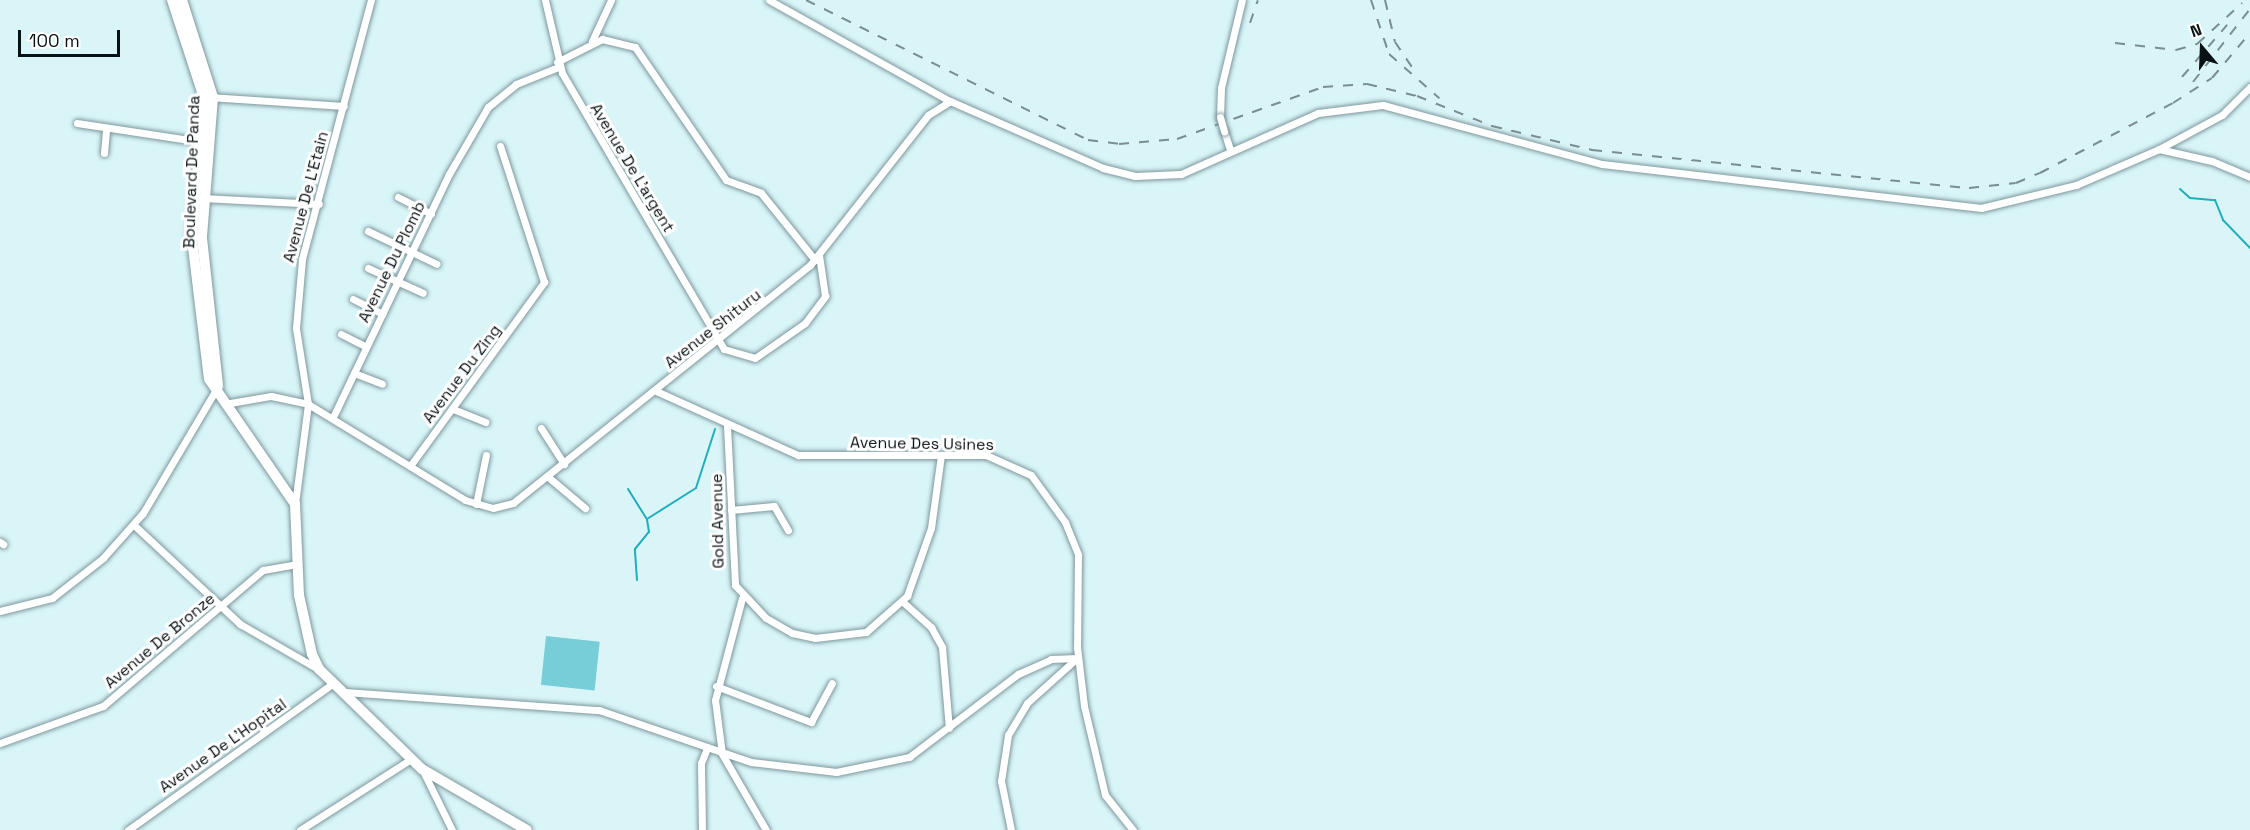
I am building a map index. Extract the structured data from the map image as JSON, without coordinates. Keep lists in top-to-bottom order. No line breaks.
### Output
{"streets":{"street":["Avenue De L'argent","Boulevard De Panda","Avenue De L'Etain","Avenue Du Plomb","Avenue Shituru","Avenue Du Zing","Avenue Des Usines","Gold Avenue","Avenue De Bronze","Avenue De L'Hopital"]},"crossings":[["Avenue De L'argent","Avenue Du Plomb"],["Avenue De L'argent","Avenue Shituru"],["Boulevard De Panda","Avenue De L'Etain"],["Boulevard De Panda","Avenue Shituru"],["Avenue De L'Etain","Avenue Shituru"],["Avenue Du Plomb","Avenue Shituru"],["Avenue Shituru","Avenue Du Zing"],["Avenue Shituru","Avenue Des Usines"],["Avenue Des Usines","Gold Avenue"]],"scale_bar":"100 m","north":"top"}
